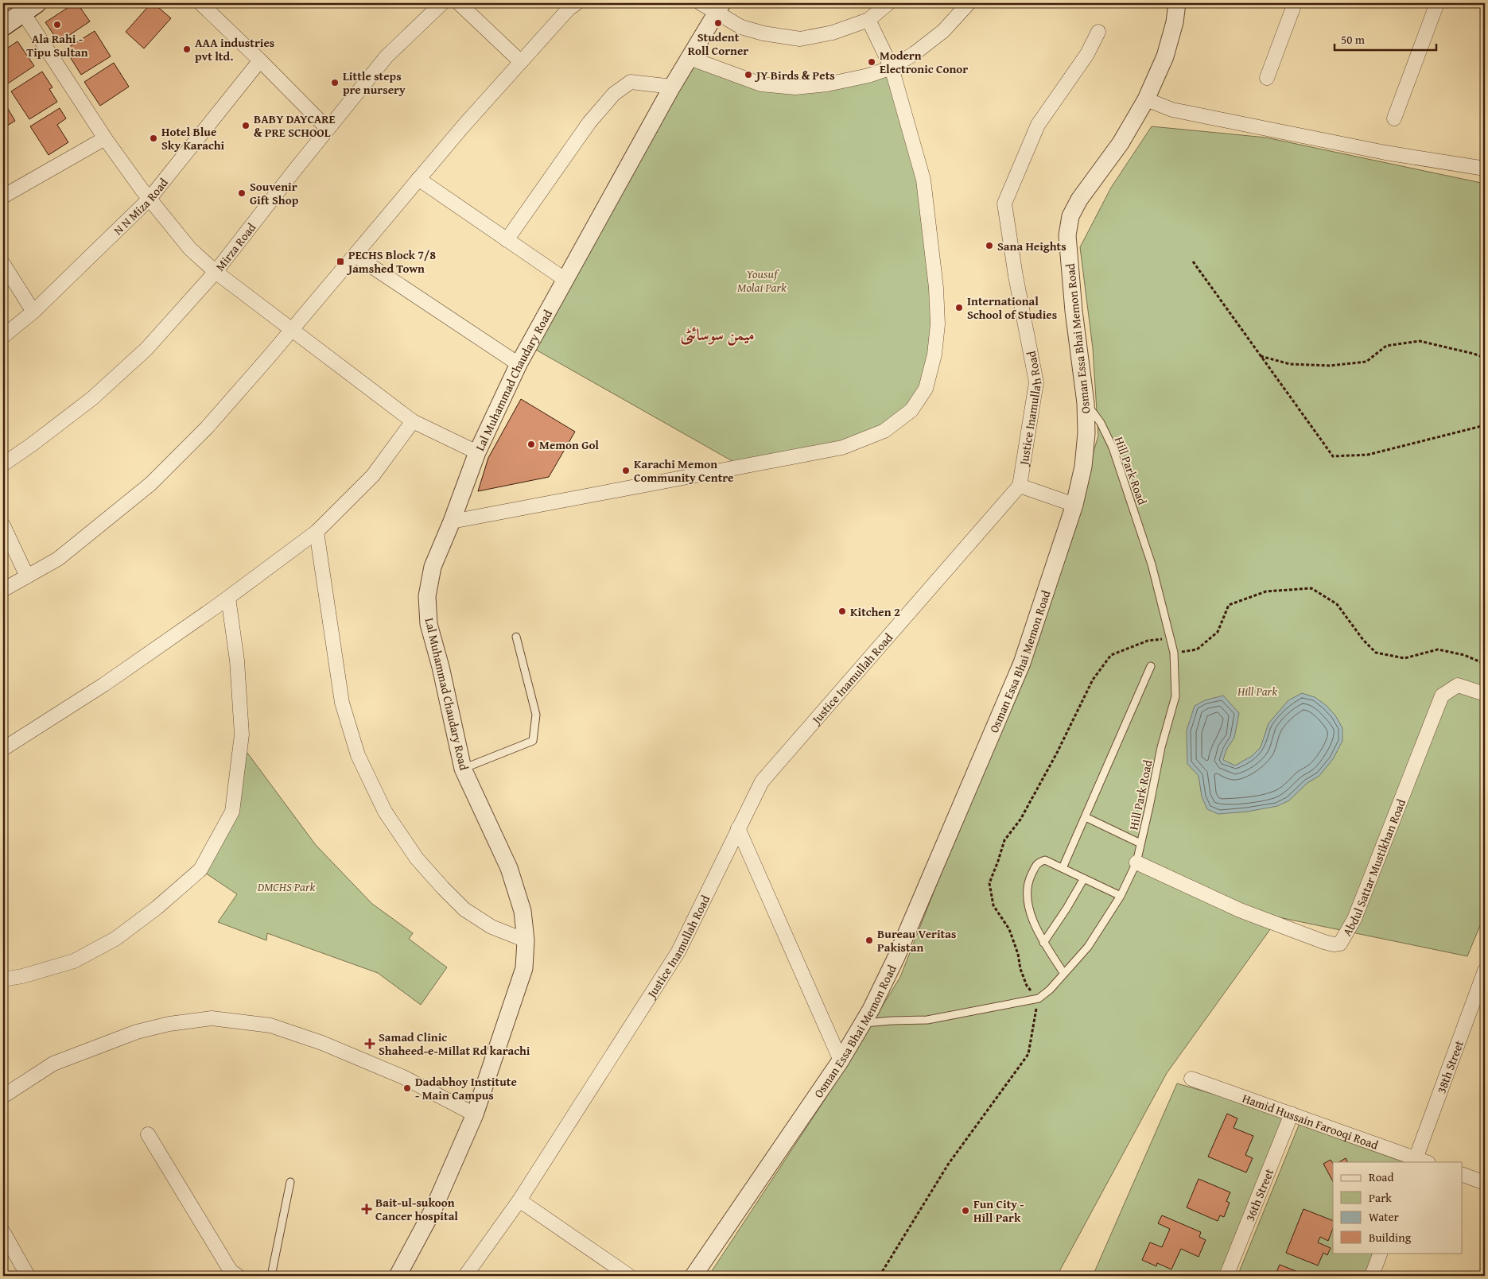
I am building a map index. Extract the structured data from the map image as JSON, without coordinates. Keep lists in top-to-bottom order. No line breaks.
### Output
{"streets":{"street":["N N Miza Road","Mirza Road","Osman Essa Bhai Memon Road","Lal Muhammad Chaudary Road","Justice Inamullah Road","Abdul Sattar Mustikhan Road","38th Street","Hamid Hussain Farooqi Road","36th Street"],"lane":["Hill Park Road"]},"crossings":[["Osman Essa Bhai Memon Road","Hill Park Road"],["Hill Park Road","Abdul Sattar Mustikhan Road"],["38th Street","Hamid Hussain Farooqi Road"],["Hamid Hussain Farooqi Road","36th Street"]],"districts":["میمن سوسائٹی"],"parks":["Yousuf Molai Park","Hill Park","DMCHS Park"],"places":{"other":["Student Roll Corner","Ala Rahi - Tipu Sultan","AAA industries pvt ltd.","Modern Electronic Conor","JY Birds & Pets","Little steps pre nursery","BABY DAYCARE & PRE SCHOOL","Hotel Blue Sky Karachi","Souvenir Gift Shop","Sana Heights","International School of Studies","Memon Gol","Karachi Memon Community Centre","Kitchen 2","Bureau Veritas Pakistan","Dadabhoy Institute - Main Campus","Fun City - Hill Park"],"transit":["PECHS Block 7/8 Jamshed Town"],"health":["Samad Clinic Shaheed-e-Millat Rd karachi","Bait-ul-sukoon Cancer hospital"]},"legend":["Road","Park","Water","Building"],"scale_bar":"50 m"}
